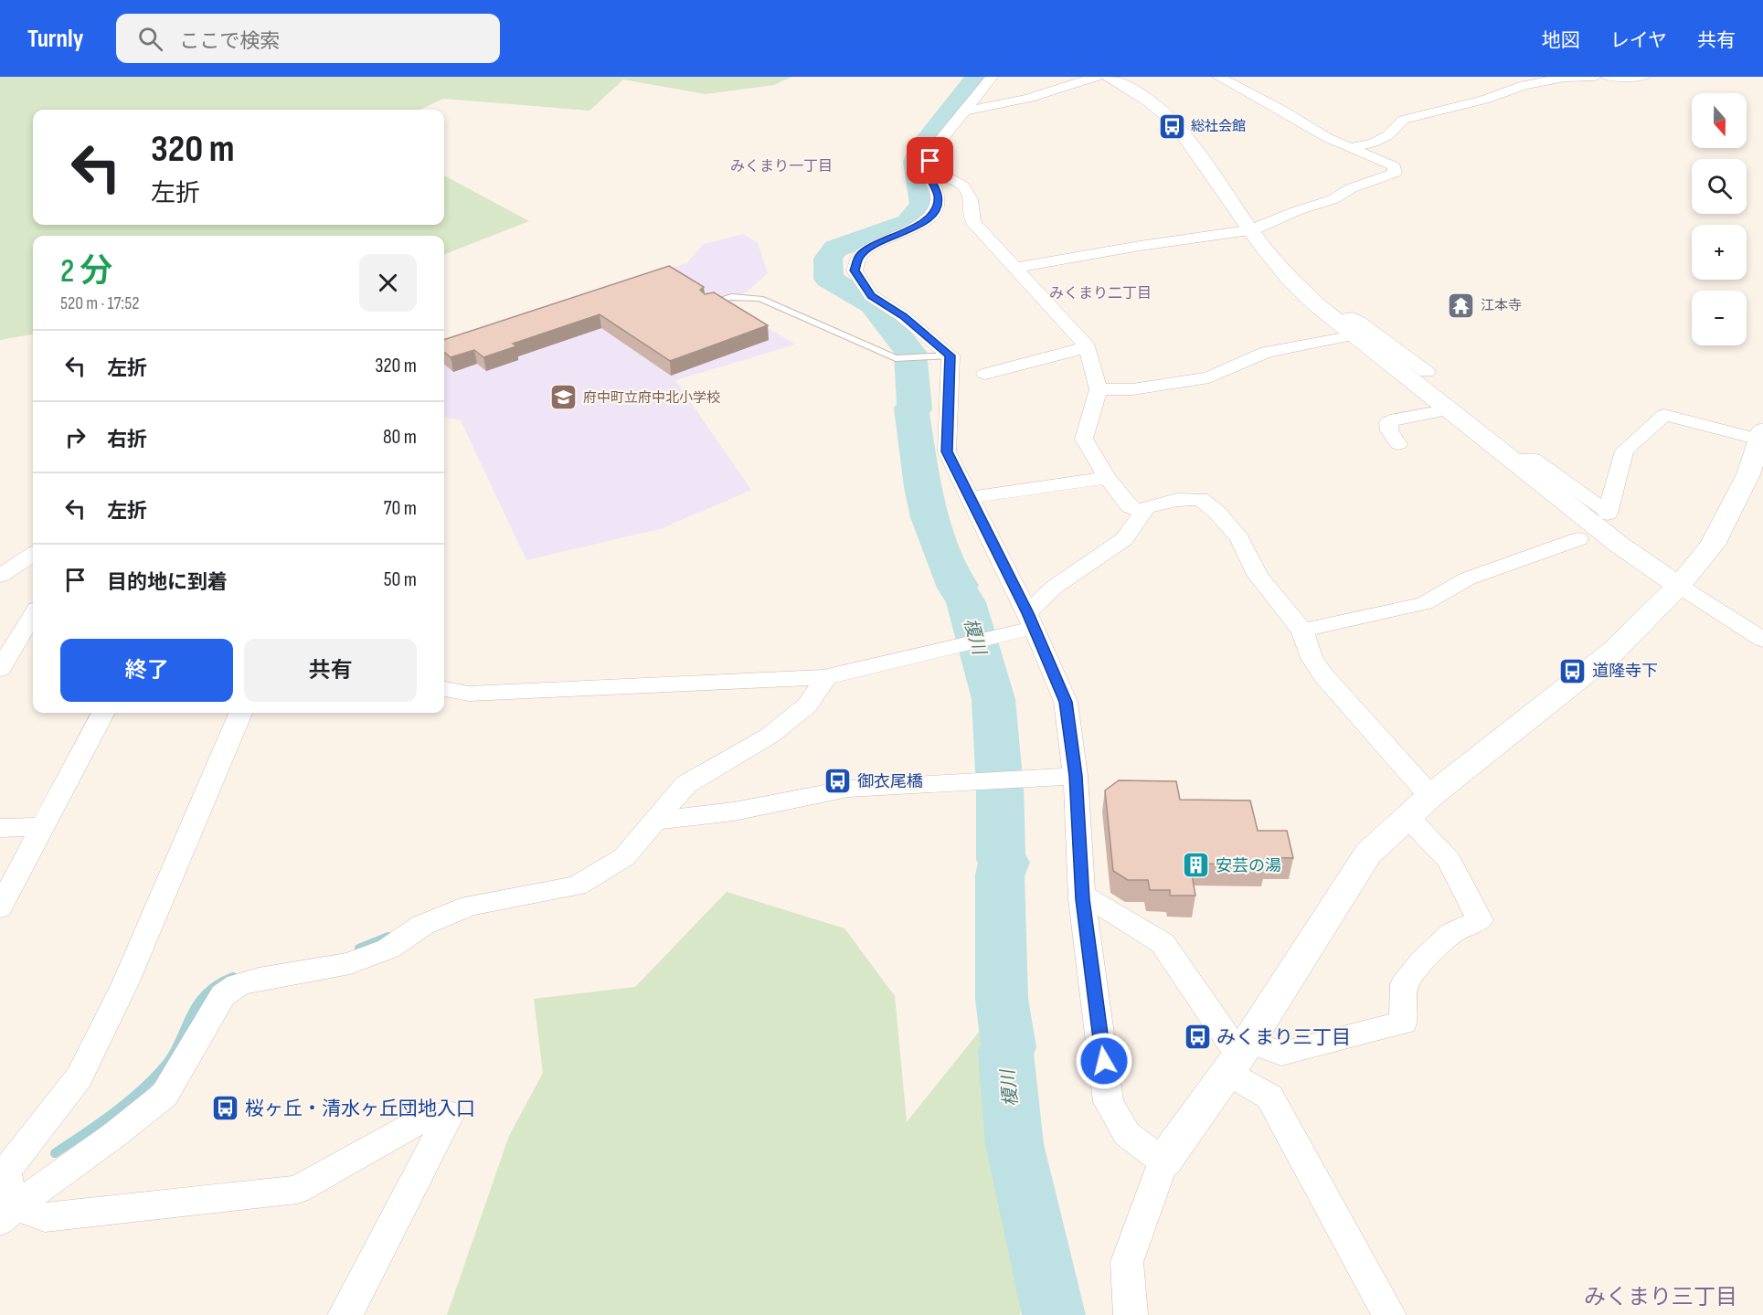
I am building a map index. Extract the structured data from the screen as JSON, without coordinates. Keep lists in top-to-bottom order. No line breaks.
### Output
{"districts":["みくまり一丁目","みくまり二丁目","みくまり三丁目"],"water":["榎川"],"places":{"bus stop":["総社会館","道隆寺下","御衣尾橋","みくまり三丁目","桜ヶ丘・清水ヶ丘団地入口"],"temple":["江本寺"],"school or university":["府中町立府中北小学校"],"building":["安芸の湯"]},"north":"bottom","page":{"header":"Turnly","search":"ここで検索","nav":["地図","レイヤ","共有"],"map_buttons":["+","−"],"turn":["320 m","左折"],"heading":["2 分","520 m · 17:52"],"list":[{"name":"左折","value":"320 m"},{"name":"右折","value":"80 m"},{"name":"左折","value":"70 m"},{"name":"目的地に到着","value":"50 m"}],"buttons":["終了","共有"]}}
